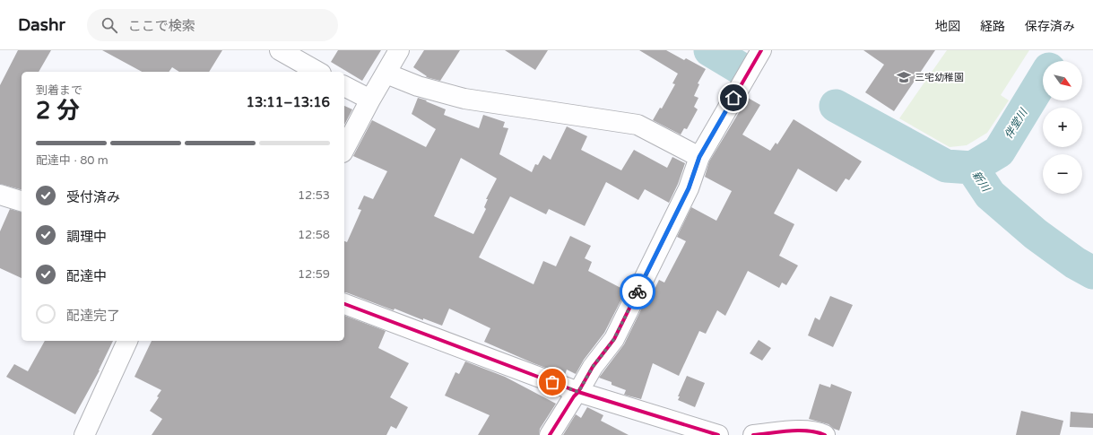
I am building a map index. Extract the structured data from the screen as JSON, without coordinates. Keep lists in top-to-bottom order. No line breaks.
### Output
{"water":["伴堂川","新川"],"places":{"school or university":["三宅幼稚園"]},"north":"bottom right","page":{"header":"Dashr","search":"ここで検索","nav":["地図","経路","保存済み"],"map_buttons":["+","−"],"heading":["2 分","到着まで","13:11–13:16"],"bar":"配達中 · 80 m","list":[["受付済み","12:53"],["調理中","12:58"],["配達中","12:59"],"配達完了"]}}
